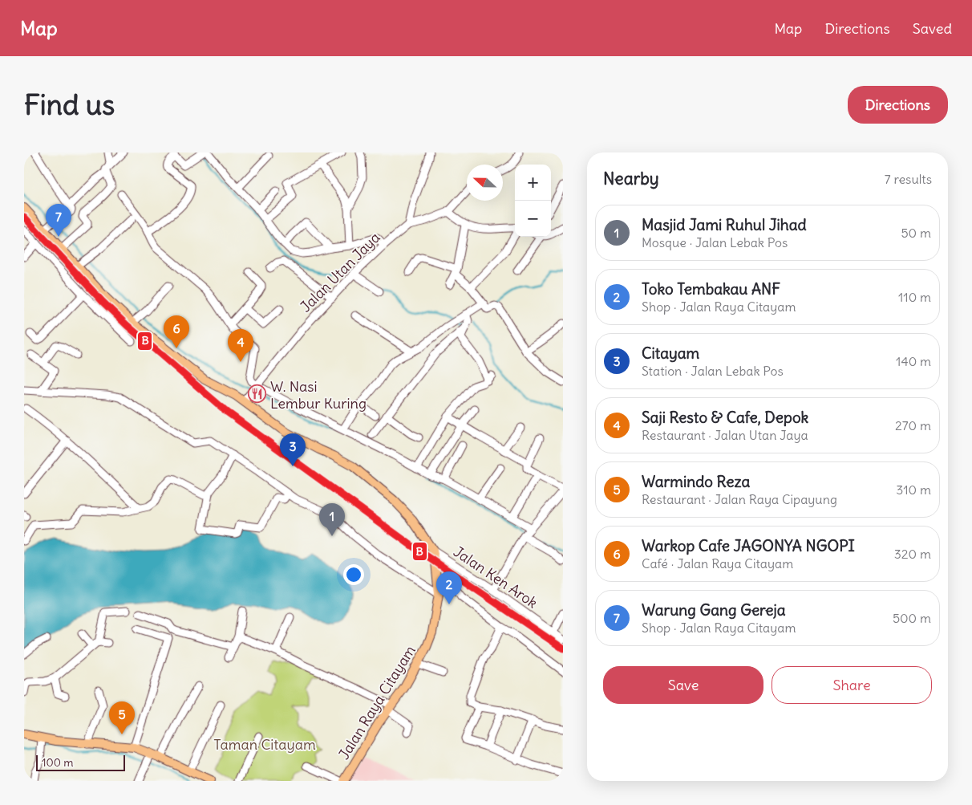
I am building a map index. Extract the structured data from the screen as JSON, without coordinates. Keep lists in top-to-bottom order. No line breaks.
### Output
{"streets":{"main road":["Jalan Raya Citayam"],"street":["Jalan Utan Jaya","Jalan Ken Arok"]},"crossings":[["Jalan Utan Jaya","Jalan Raya Citayam"],["Jalan Ken Arok","Jalan Raya Citayam"]],"parks":["Taman Citayam"],"places":{"restaurant":["W. Nasi Lembur Kuring"]},"lines":["transit line B"],"scale_bar":"100 m","north":"left","page":{"header":"Map","nav":["Map","Directions","Saved"],"buttons":["Directions",["Save","Share"]],"title":"Find us","heading":["Nearby","7 results"],"map_buttons":["+","−"],"pins":["7","6","4","3","1","2","5"],"list":[{"mark":"1","name":"Masjid Jami Ruhul Jihad","note":"Mosque · Jalan Lebak Pos","value":"50 m"},{"mark":"2","name":"Toko Tembakau ANF","note":"Shop · Jalan Raya Citayam","value":"110 m"},{"mark":"3","name":"Citayam","note":"Station · Jalan Lebak Pos","value":"140 m"},{"mark":"4","name":"Saji Resto & Cafe, Depok","note":"Restaurant · Jalan Utan Jaya","value":"270 m"},{"mark":"5","name":"Warmindo Reza","note":"Restaurant · Jalan Raya Cipayung","value":"310 m"},{"mark":"6","name":"Warkop Cafe JAGONYA NGOPI","note":"Café · Jalan Raya Citayam","value":"320 m"},{"mark":"7","name":"Warung Gang Gereja","note":"Shop · Jalan Raya Citayam","value":"500 m"}],"scale":"100 m"}}
